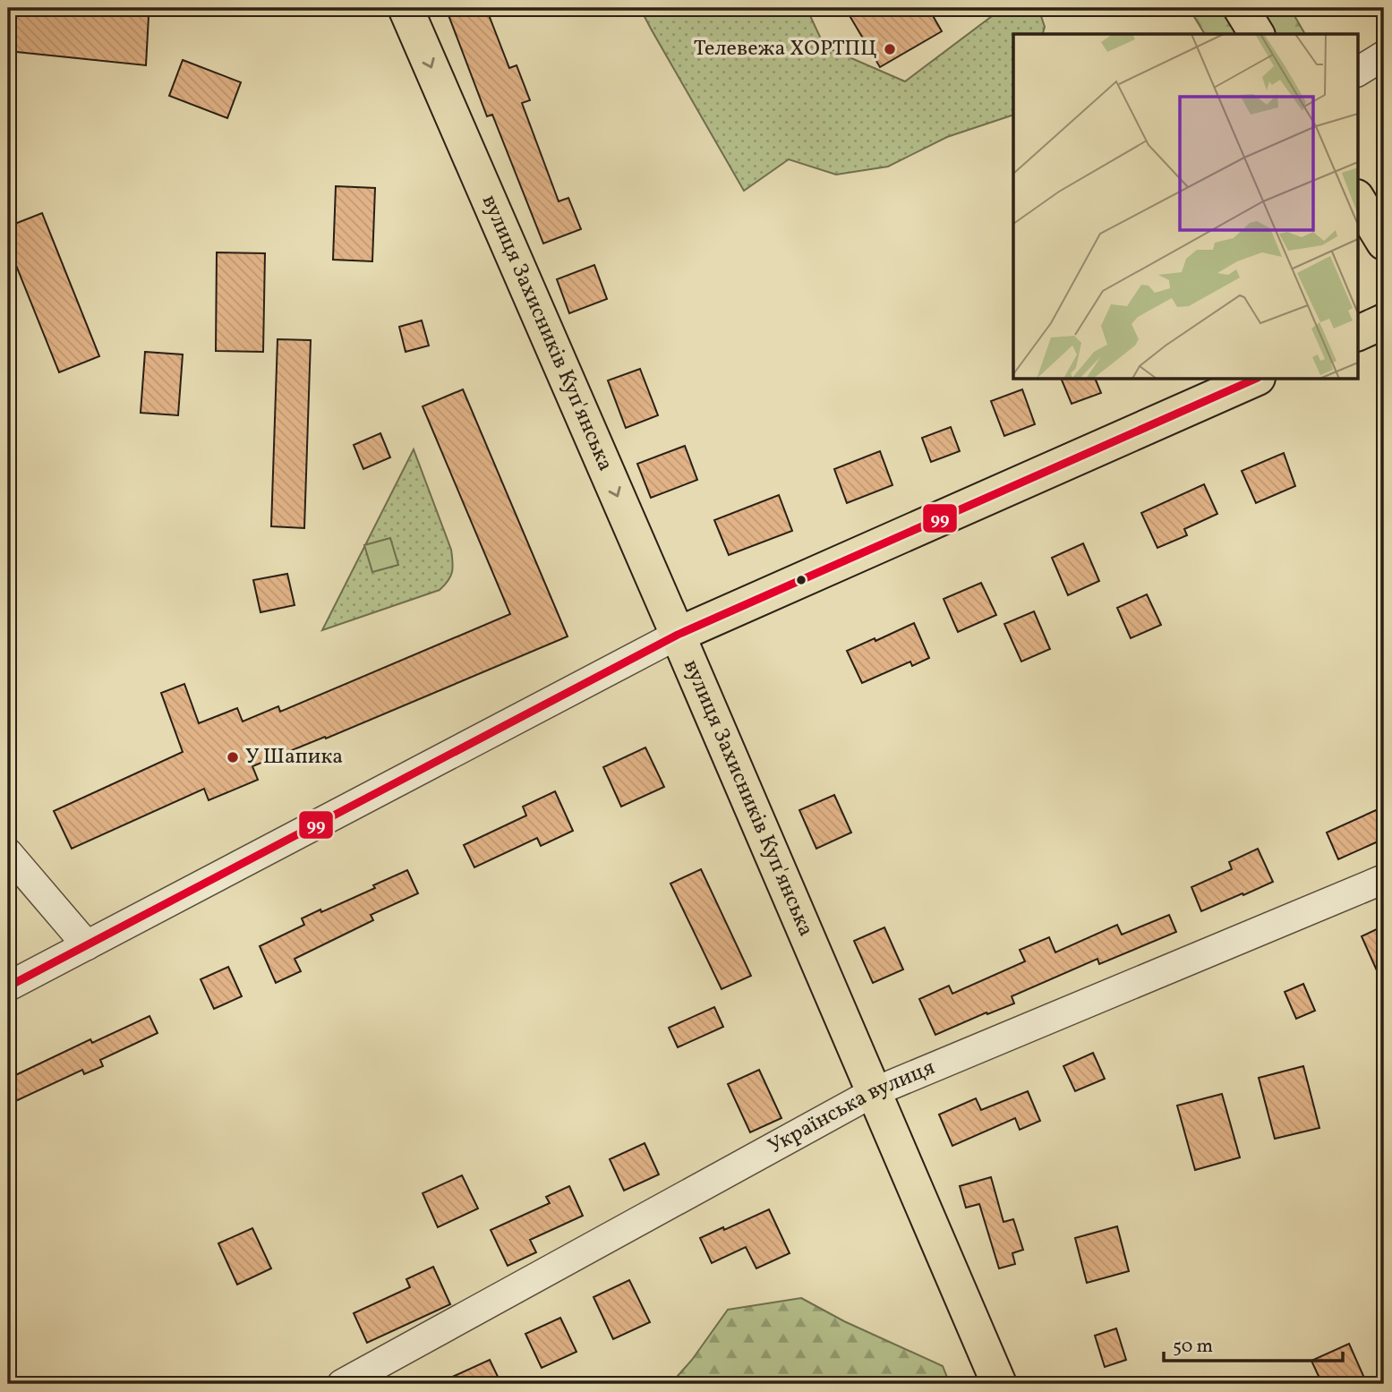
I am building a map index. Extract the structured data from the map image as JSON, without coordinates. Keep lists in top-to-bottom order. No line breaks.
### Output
{"streets":{"main road":["вулиця Захисників Куп'янська"],"street":["Українська вулиця"]},"crossings":[["вулиця Захисників Куп'янська","Українська вулиця"]],"one_way":["вулиця Захисників Куп'янська"],"places":["Телевежа ХОРТПЦ","У Шапика"],"lines":["transit line 99"],"scale_bar":"50 m"}
